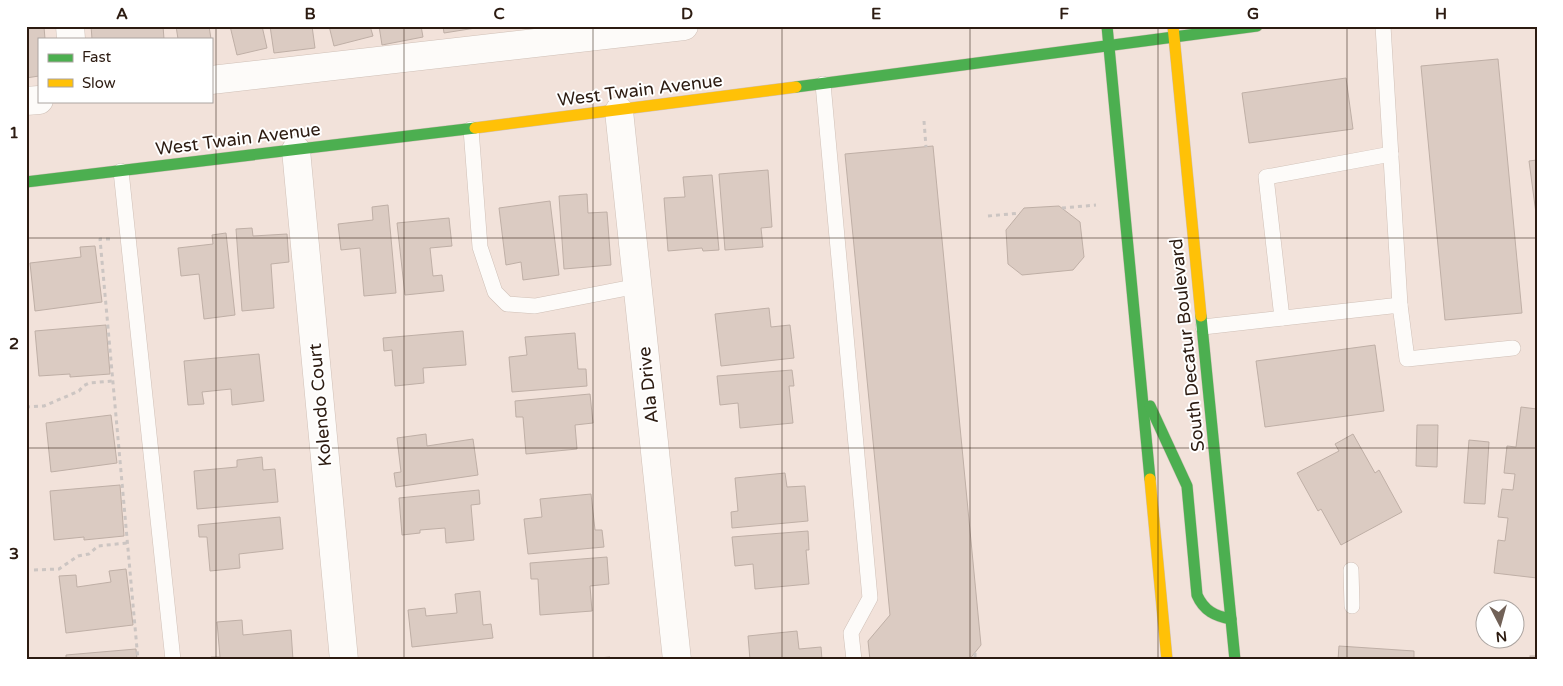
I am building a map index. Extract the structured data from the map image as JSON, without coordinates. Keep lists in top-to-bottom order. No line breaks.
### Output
{"streets":{"main road":["West Twain Avenue","South Decatur Boulevard"],"street":["Ala Drive","Kolendo Court"]},"crossings":[["West Twain Avenue","South Decatur Boulevard"],["West Twain Avenue","Ala Drive"],["West Twain Avenue","Kolendo Court"]],"legend":["Fast","Slow"],"north":"bottom","grid":{"columns":["A","B","C","D","E","F","G","H"],"rows":["1","2","3"]}}
